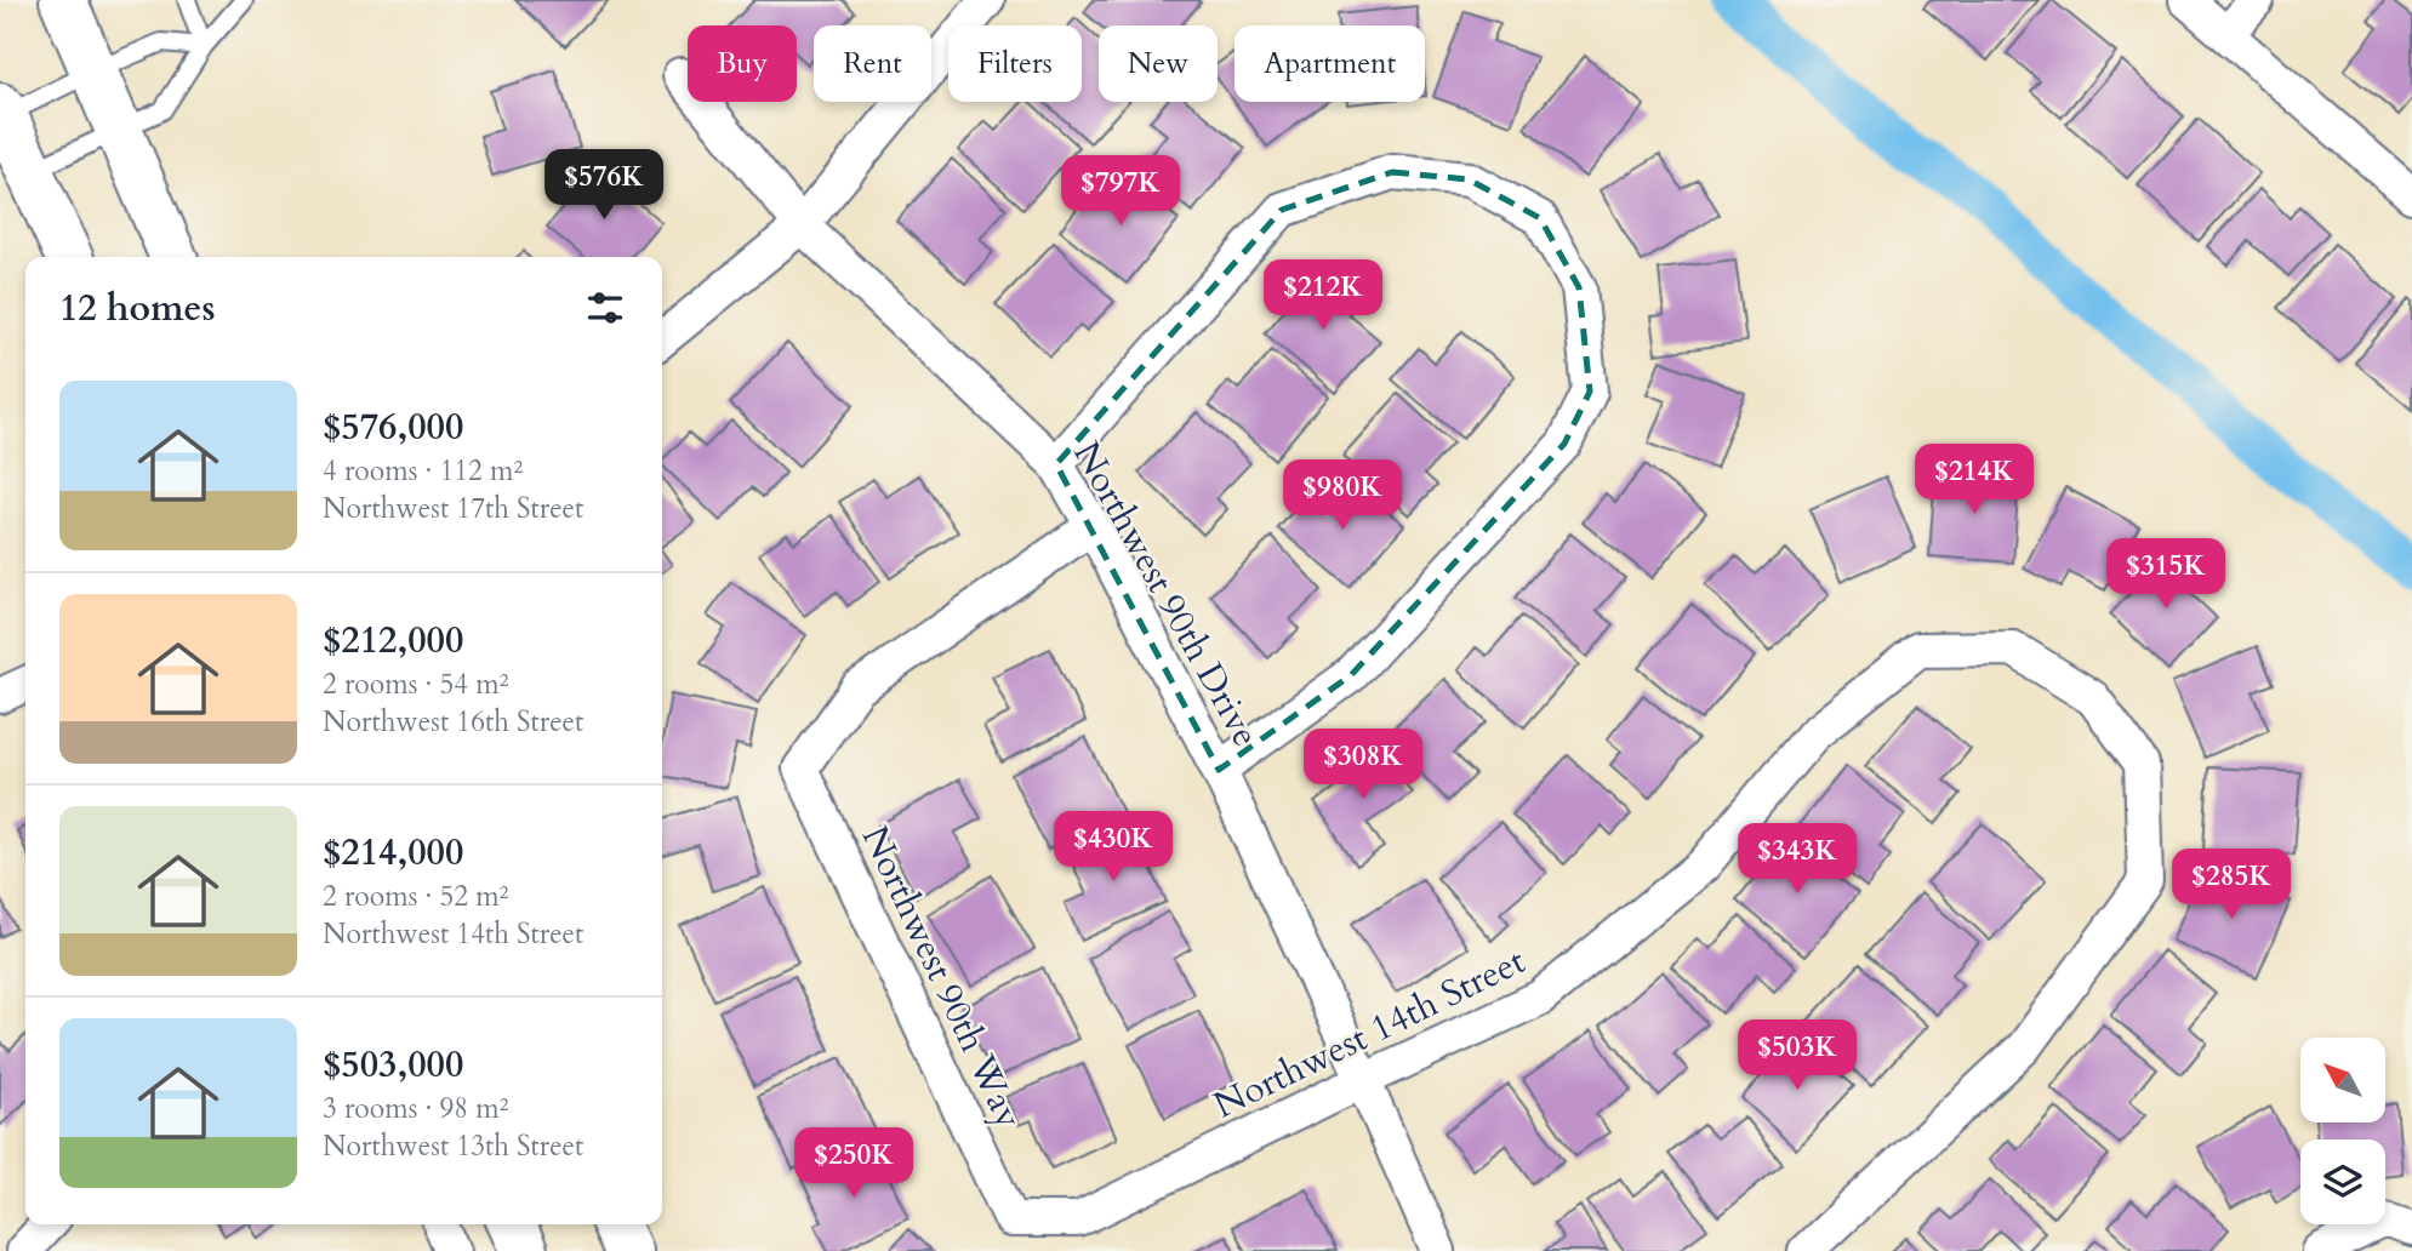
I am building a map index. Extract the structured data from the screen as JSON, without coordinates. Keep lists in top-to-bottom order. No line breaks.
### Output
{"streets":{"street":["Northwest 90th Drive","Northwest 90th Way","Northwest 14th Street"]},"crossings":[["Northwest 90th Drive","Northwest 90th Way"],["Northwest 90th Drive","Northwest 14th Street"],["Northwest 90th Way","Northwest 14th Street"]],"north":"top left","page":{"chip":["Buy","Rent","Filters","New","Apartment"],"price":["$576K","$797K","$212K","$214K","$980K","$315K","$308K","$430K","$343K","$285K","$503K","$250K"],"heading":"12 homes","list":[{"name":"$576,000","note":"4 rooms · 112 m² · Northwest 17th Street"},{"name":"$212,000","note":"2 rooms · 54 m² · Northwest 16th Street"},{"name":"$214,000","note":"2 rooms · 52 m² · Northwest 14th Street"},{"name":"$503,000","note":"3 rooms · 98 m² · Northwest 13th Street"}]}}
